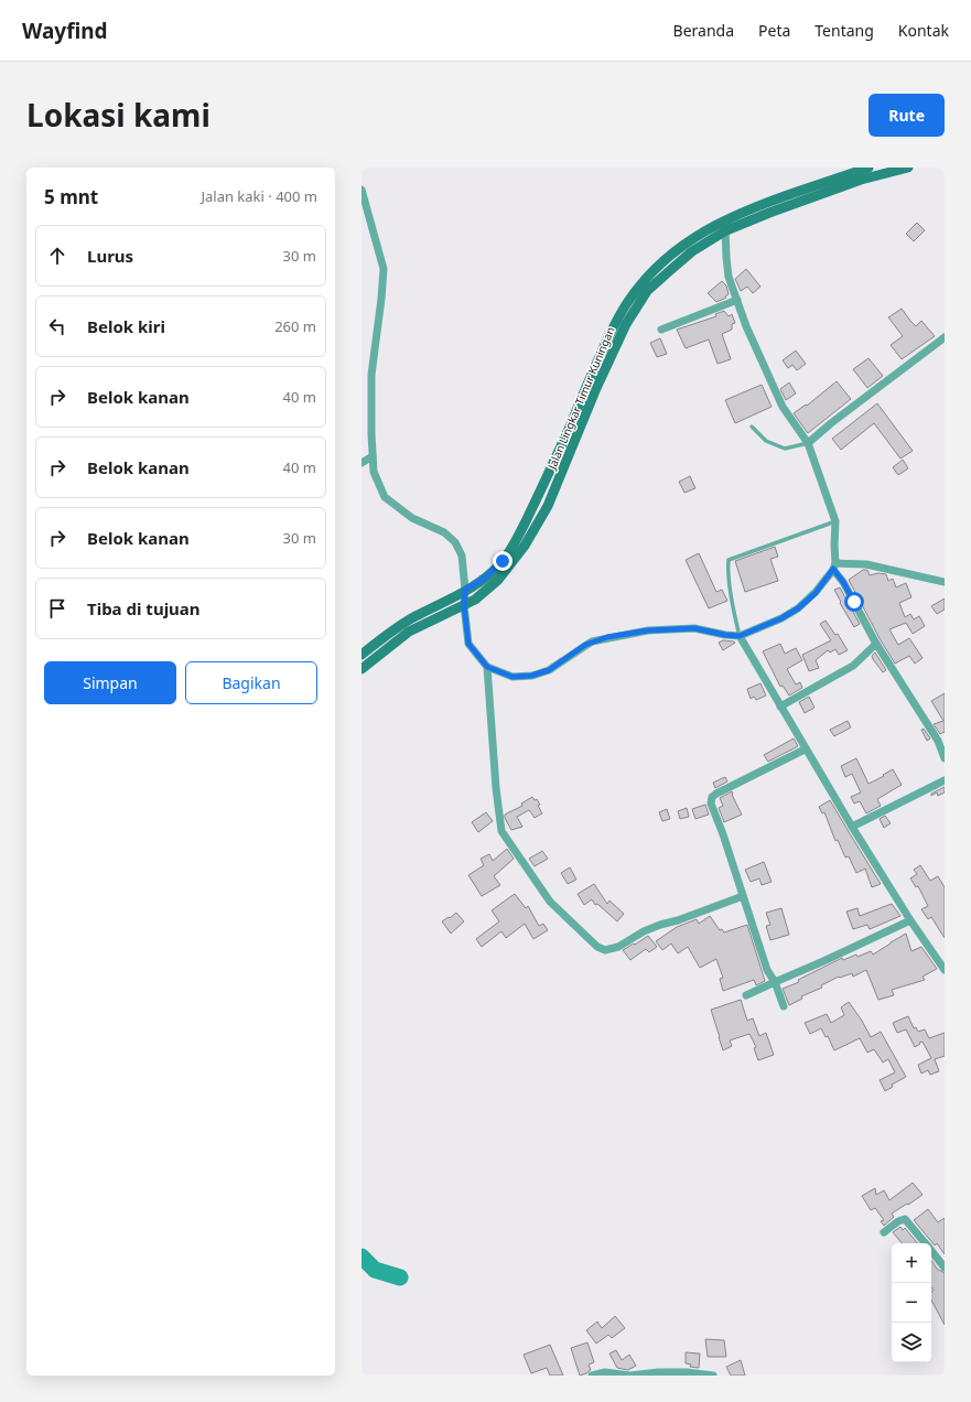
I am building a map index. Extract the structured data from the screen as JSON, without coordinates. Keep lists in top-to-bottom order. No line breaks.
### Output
{"streets":{"main road":["Jalan Lingkar Timur Kuningan"]},"page":{"header":"Wayfind","nav":["Beranda","Peta","Tentang","Kontak"],"title":"Lokasi kami","buttons":["Rute",["Simpan","Bagikan"]],"heading":["5 mnt","Jalan kaki · 400 m"],"list":[["Lurus","30 m"],["Belok kiri","260 m"],["Belok kanan","40 m"],["Belok kanan","40 m"],["Belok kanan","30 m"],"Tiba di tujuan"],"map_buttons":["+","−"]}}
